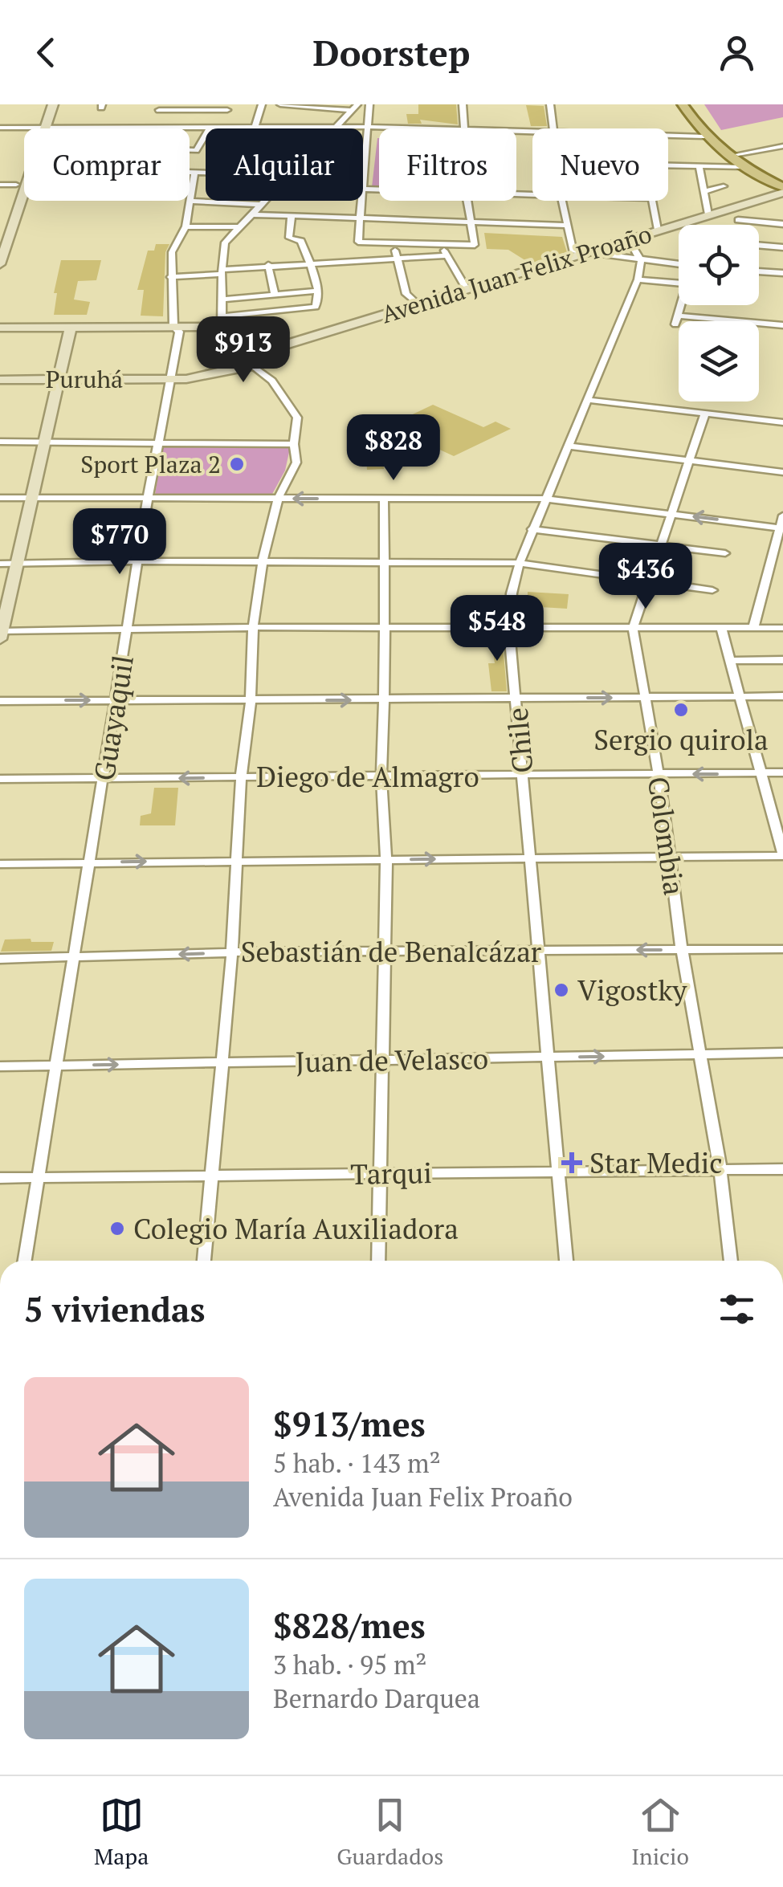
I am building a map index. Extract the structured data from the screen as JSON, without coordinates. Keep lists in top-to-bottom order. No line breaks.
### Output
{"streets":{"street":["Avenida Juan Felix Proaño","Puruhá","Guayaquil","Chile","Diego de Almagro","Colombia","Sebastián de Benalcázar","Juan de Velasco","Tarqui"]},"crossings":[["Avenida Juan Felix Proaño","Puruhá"],["Avenida Juan Felix Proaño","Guayaquil"],["Puruhá","Guayaquil"],["Guayaquil","Diego de Almagro"],["Guayaquil","Sebastián de Benalcázar"],["Guayaquil","Juan de Velasco"],["Guayaquil","Tarqui"],["Chile","Diego de Almagro"],["Chile","Sebastián de Benalcázar"],["Chile","Juan de Velasco"],["Chile","Tarqui"],["Diego de Almagro","Colombia"],["Colombia","Sebastián de Benalcázar"],["Colombia","Juan de Velasco"],["Colombia","Tarqui"]],"one_way":["Juan de Velasco"],"places":{"other":["Sport Plaza 2","Sergio quirola","Vigostky","Colegio María Auxiliadora"],"health":["Star Medic"]},"page":{"header":"Doorstep","chip":["Comprar","Alquilar","Filtros","Nuevo"],"price":["$913","$828","$770","$436","$548"],"heading":"5 viviendas","list":[{"name":"$913/mes","note":"5 hab. · 143 m² · Avenida Juan Felix Proaño"},{"name":"$828/mes","note":"3 hab. · 95 m² · Bernardo Darquea"}],"tabs":["Mapa","Guardados","Inicio"]}}
